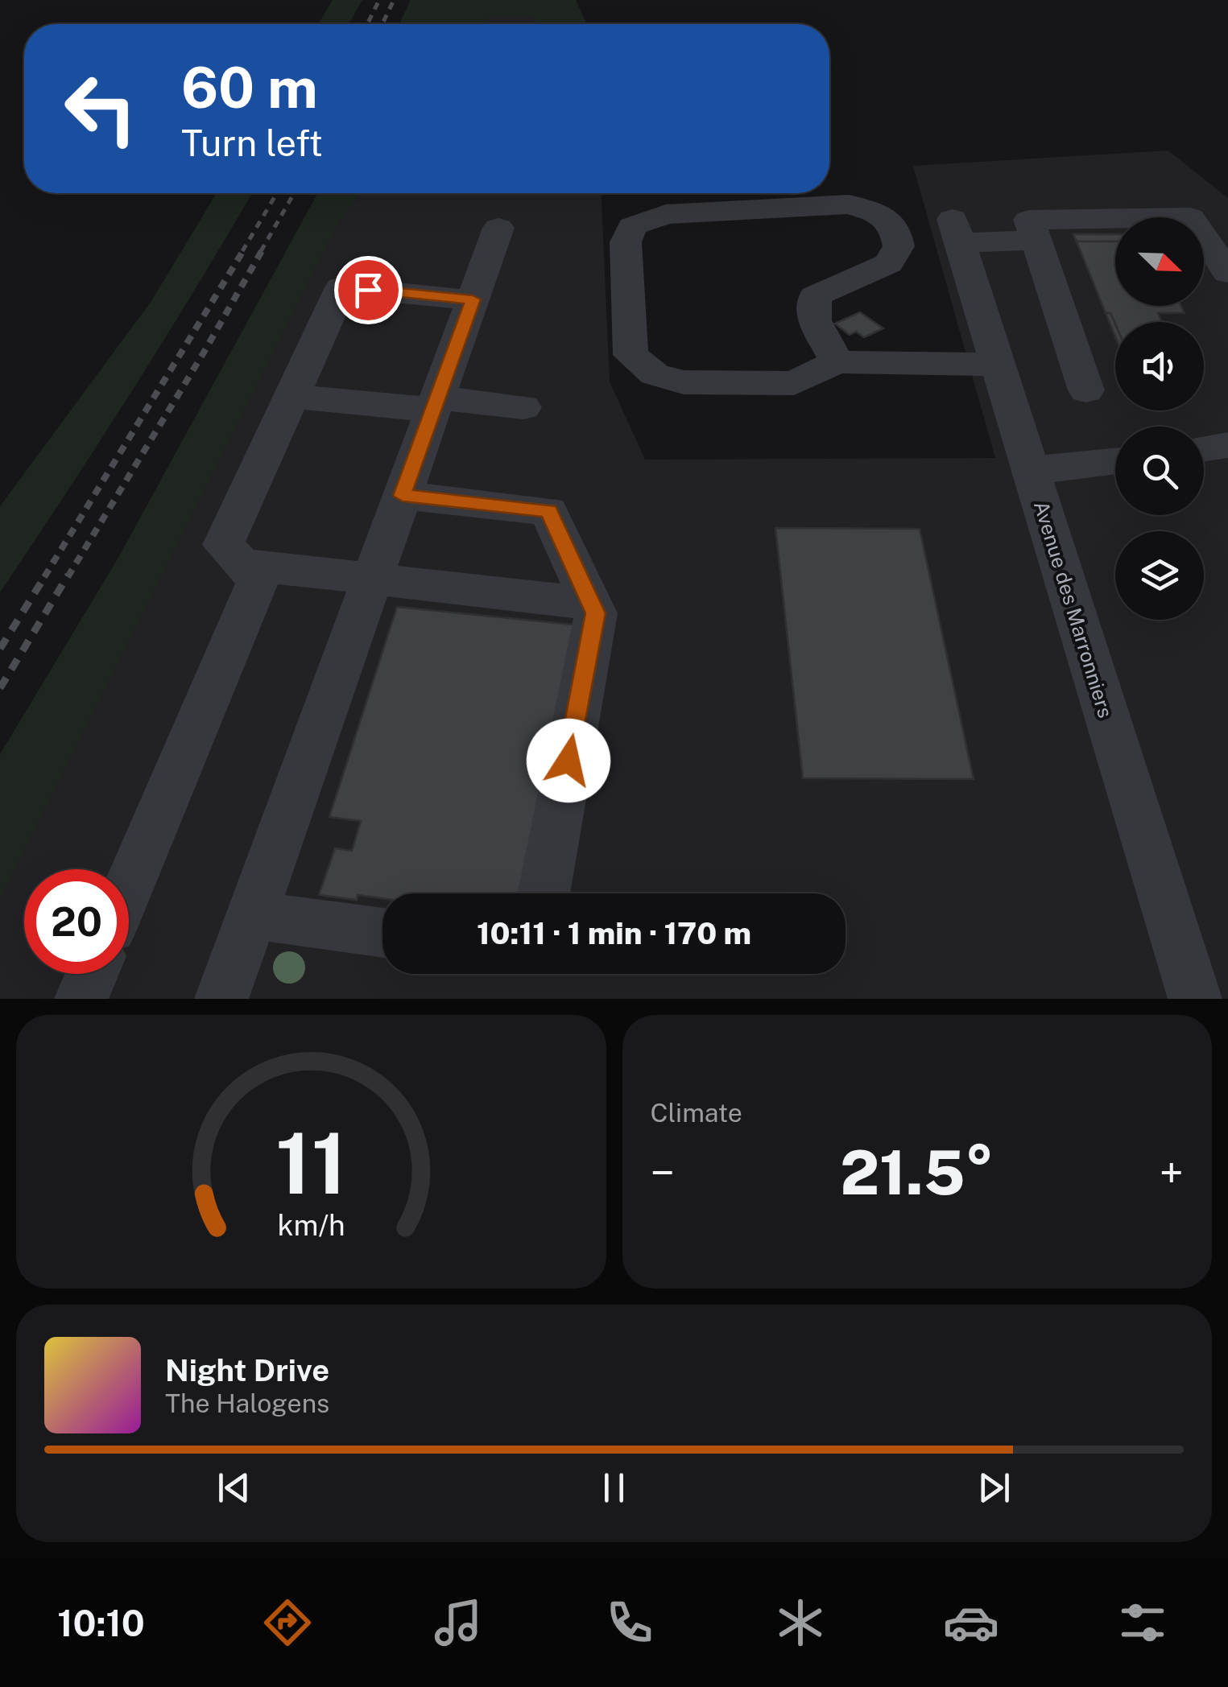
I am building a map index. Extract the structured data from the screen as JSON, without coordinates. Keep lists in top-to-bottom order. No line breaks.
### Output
{"streets":{"street":["Avenue des Marronniers"]},"north":"bottom right","page":{"turn":["60 m","Turn left"],"limit":"20","trip":"10:11 · 1 min · 170 m","tile":"Climate","heat":["−","21.5°","+"],"song":["Night Drive","The Halogens"],"tabs":"10:10","gauge":["11","km/h"]}}
